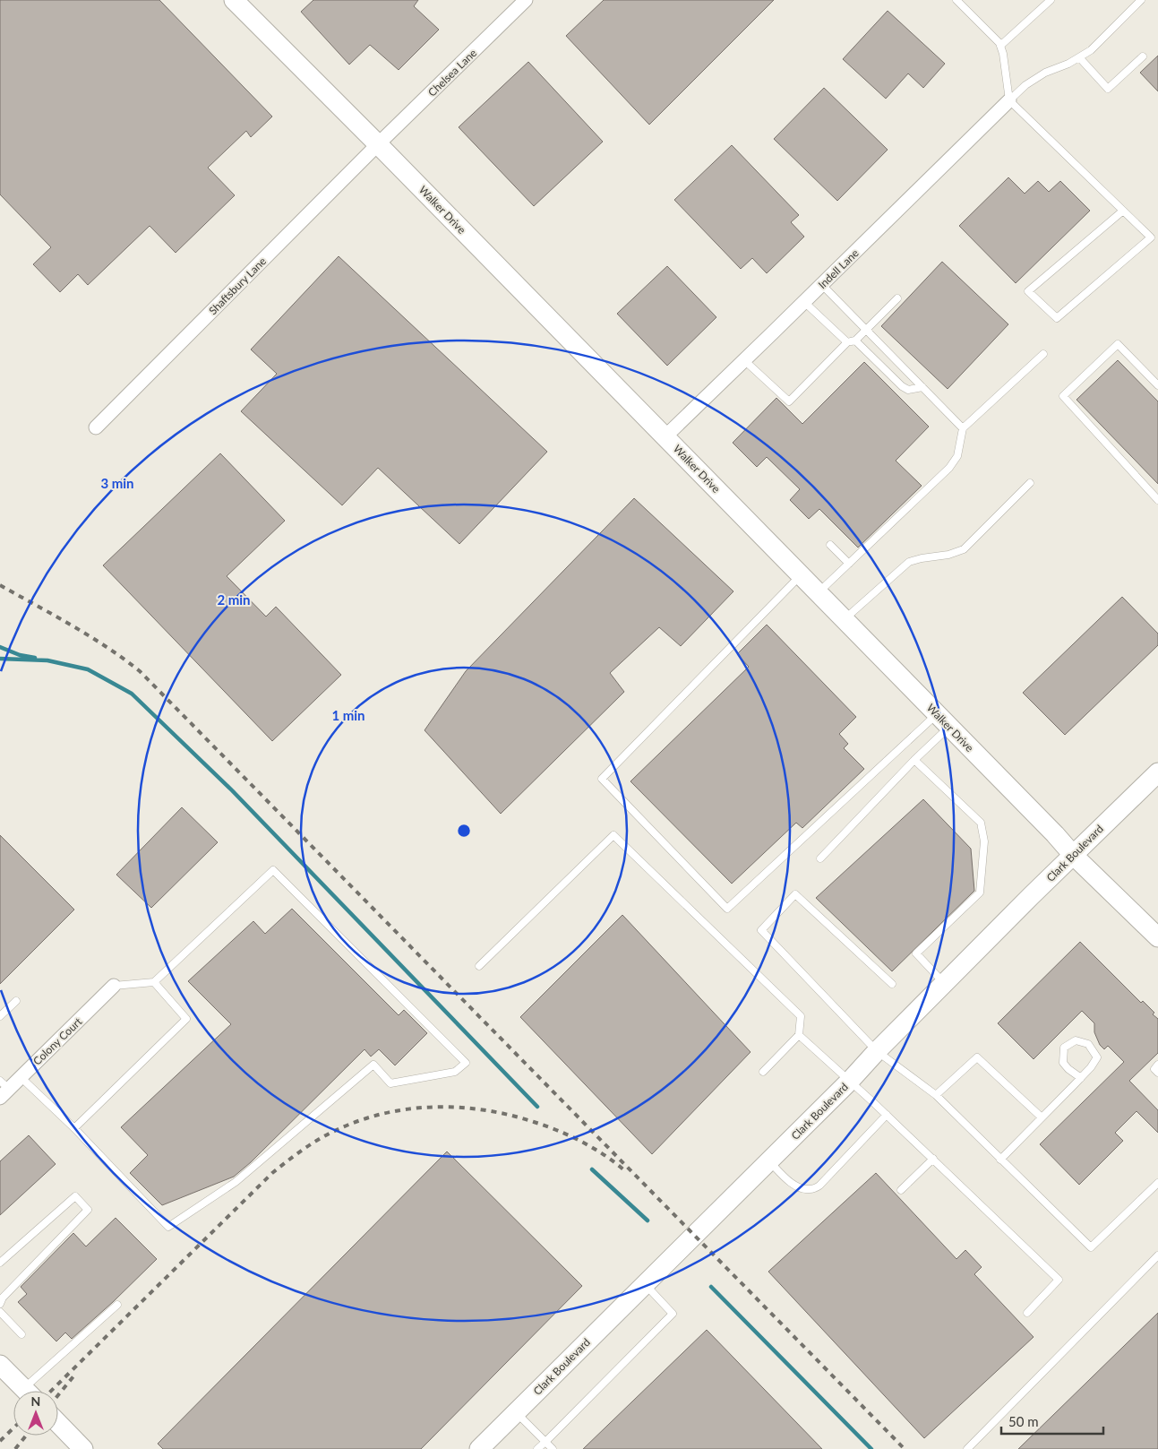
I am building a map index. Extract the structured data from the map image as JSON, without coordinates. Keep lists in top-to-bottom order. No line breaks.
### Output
{"streets":{"street":["Chelsea Lane","Walker Drive","Indell Lane","Shaftsbury Lane","Clark Boulevard","Colony Court"]},"crossings":[["Chelsea Lane","Walker Drive"],["Chelsea Lane","Shaftsbury Lane"],["Walker Drive","Indell Lane"],["Walker Drive","Shaftsbury Lane"],["Walker Drive","Clark Boulevard"]],"scale_bar":"50 m","north":"top","rings":["3 min","2 min","1 min"]}
